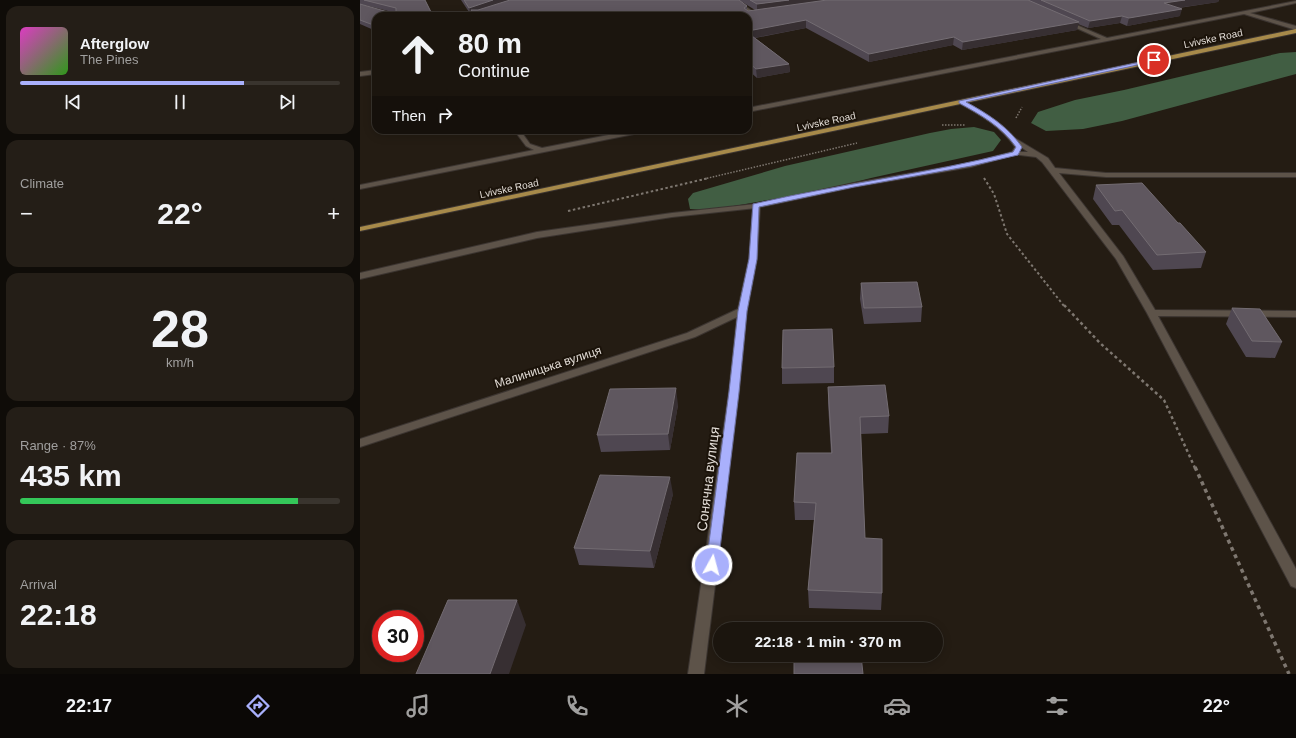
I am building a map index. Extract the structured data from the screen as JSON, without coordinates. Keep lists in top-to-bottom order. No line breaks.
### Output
{"streets":{"main road":["Lvivske Road"],"street":["Малиницька вулиця","Сонячна вулиця"]},"crossings":[["Малиницька вулиця","Сонячна вулиця"]],"page":{"turn":["80 m","Continue"],"song":["Afterglow","The Pines"],"then":"Then","tile":["Climate",["28","km/h"],["Range · 87%","435 km"],["Arrival","22:18"]],"heat":["−","22°","+"],"limit":"30","trip":"22:18 · 1 min · 370 m","tabs":["22:17","22°"]}}
